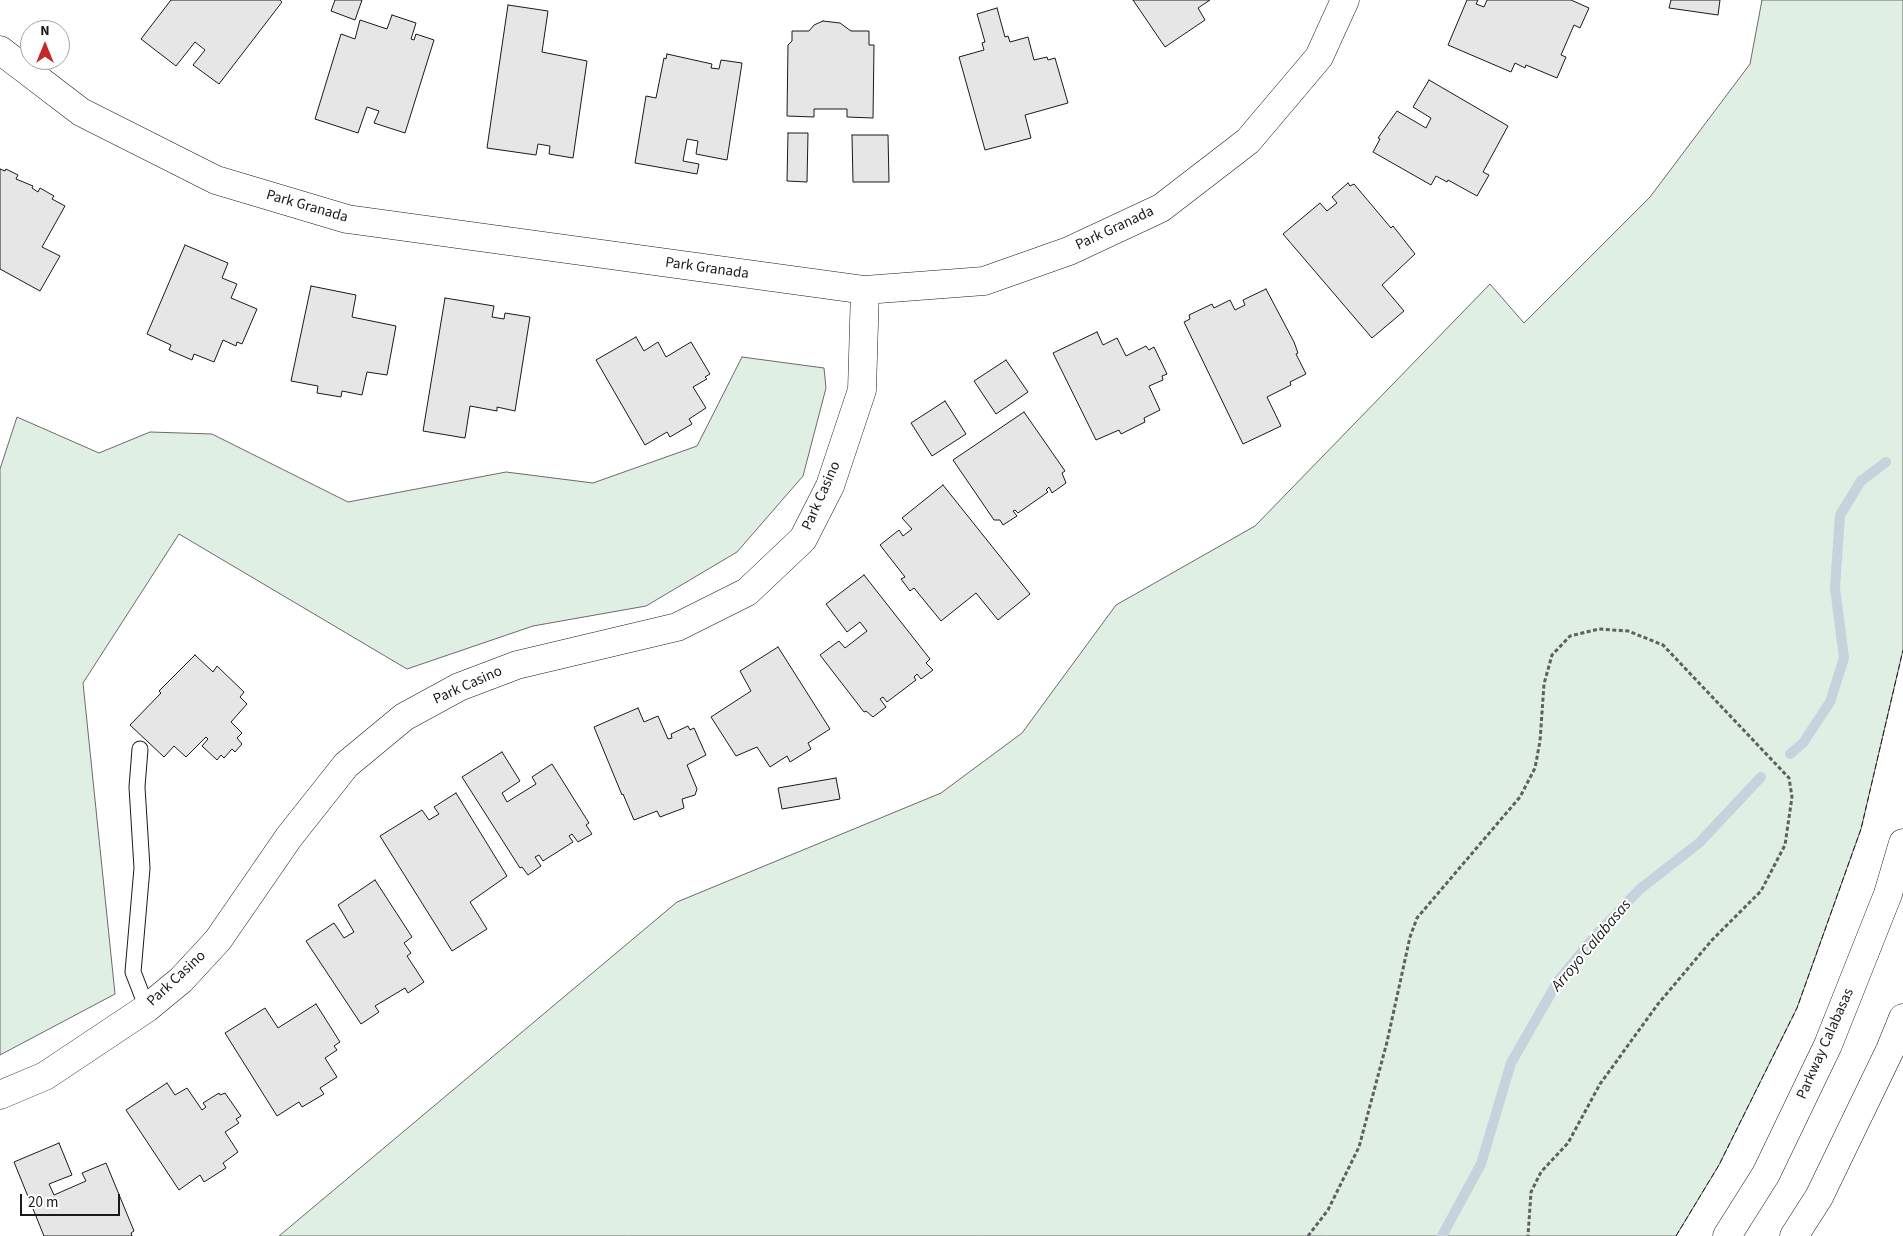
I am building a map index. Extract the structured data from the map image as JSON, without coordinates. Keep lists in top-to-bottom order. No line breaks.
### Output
{"streets":{"street":["Park Granada","Park Casino","Parkway Calabasas"]},"crossings":[["Park Granada","Park Casino"]],"water":["Arroyo Calabasas"],"scale_bar":"20 m","north":"top"}
